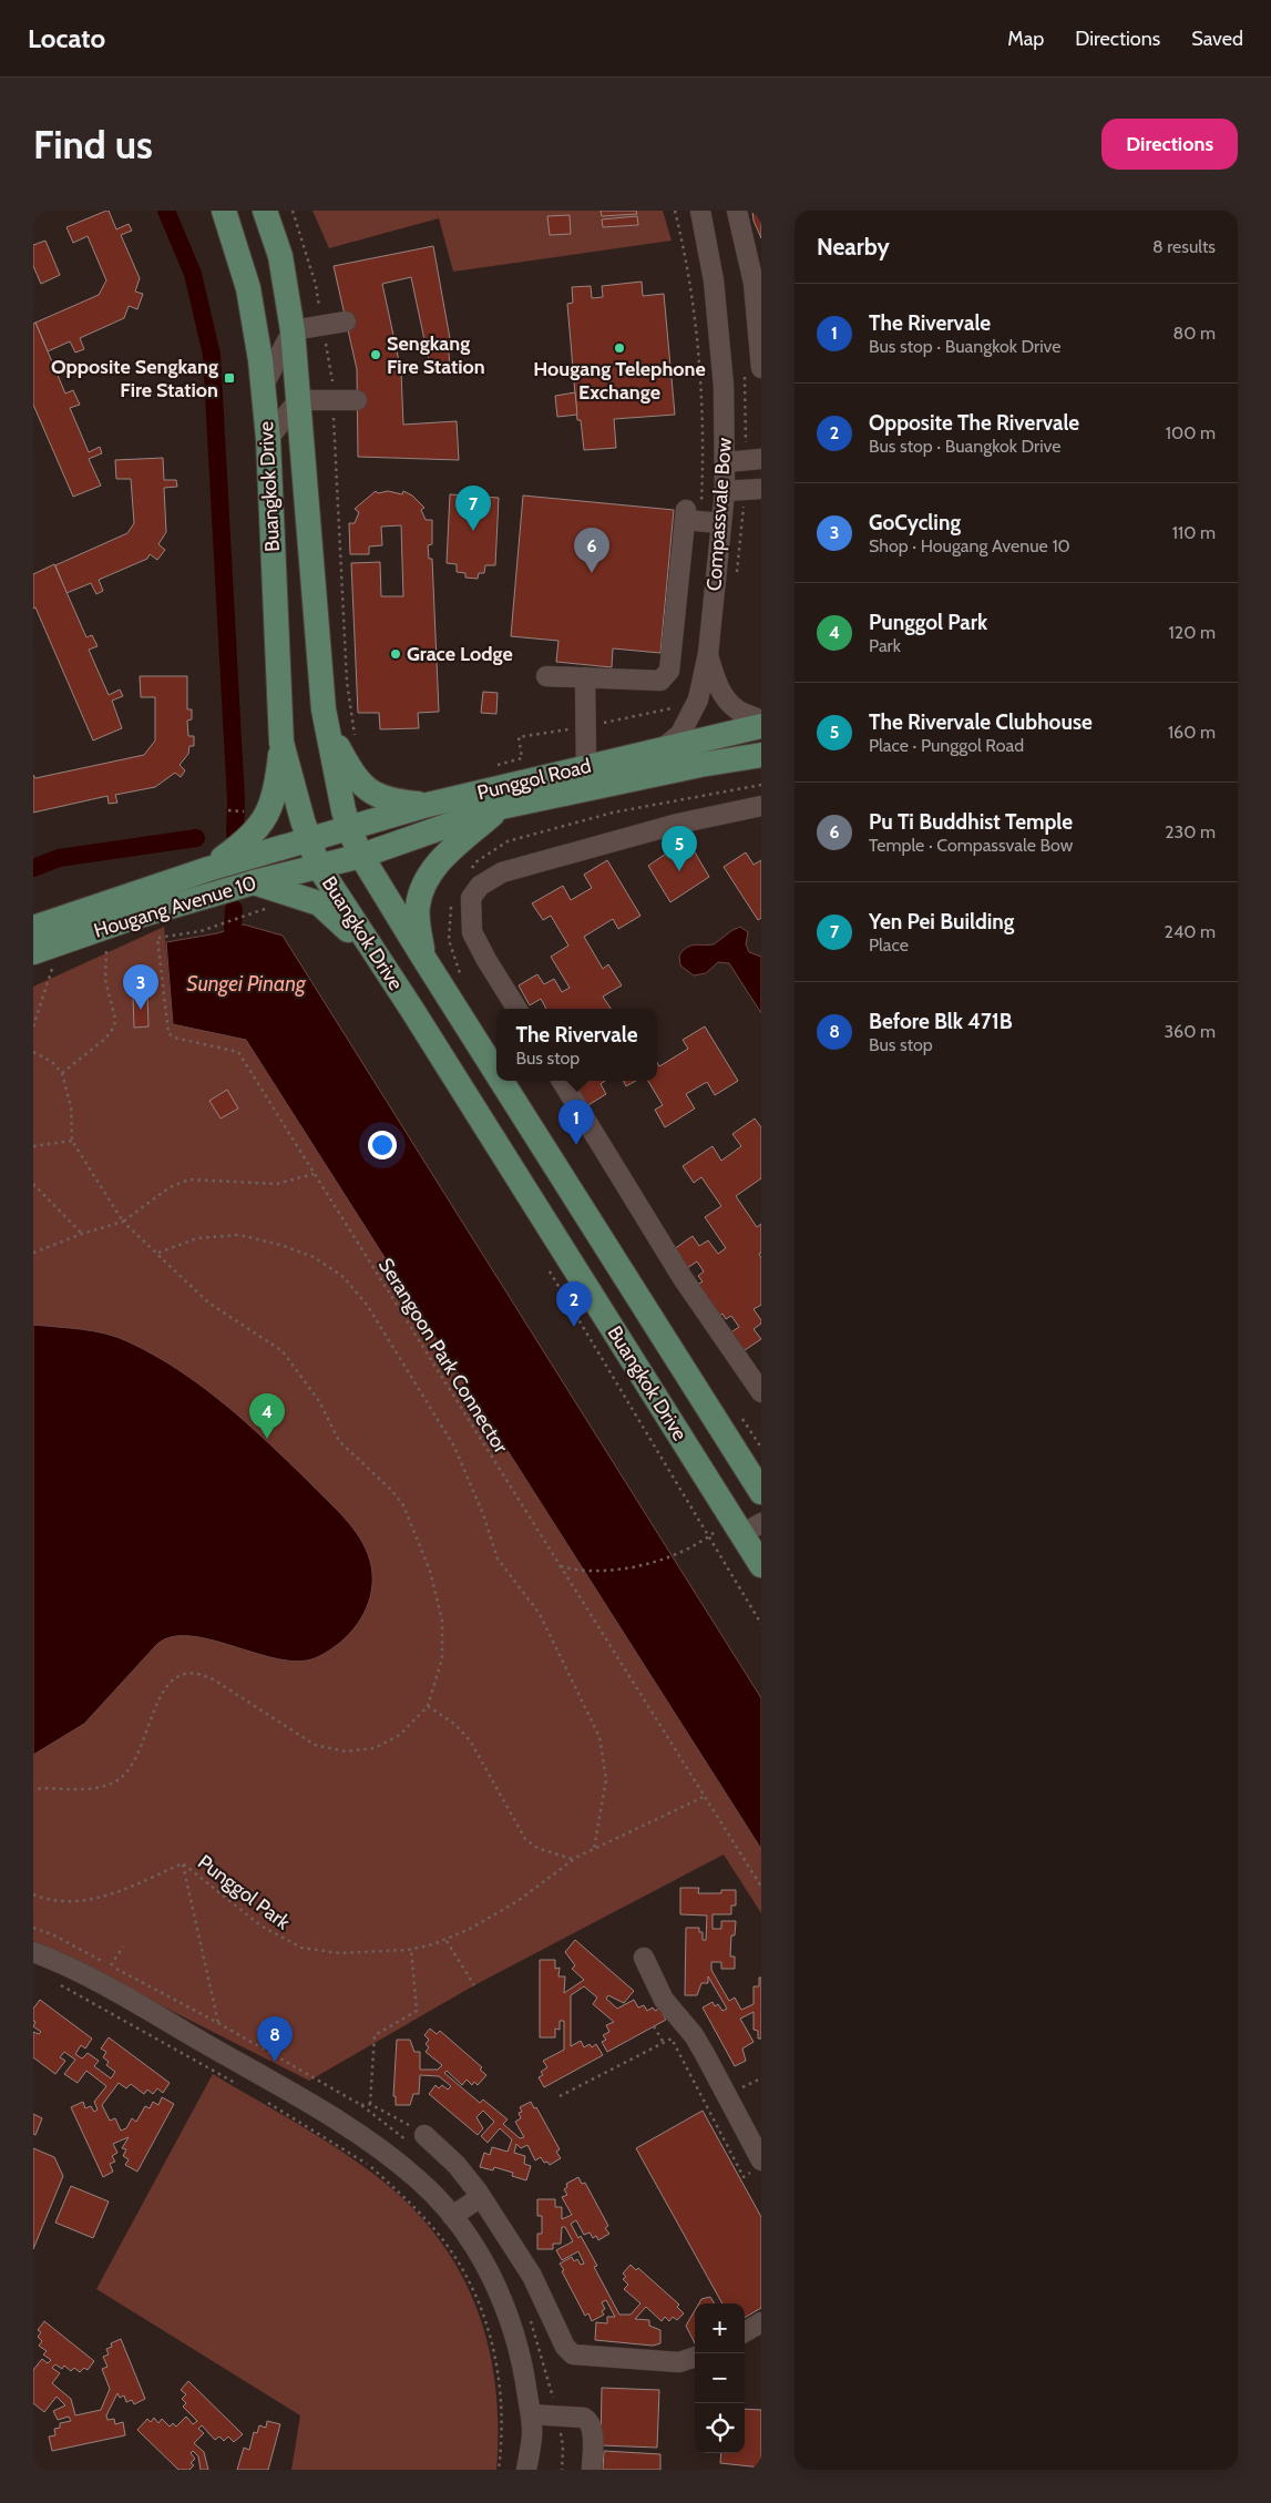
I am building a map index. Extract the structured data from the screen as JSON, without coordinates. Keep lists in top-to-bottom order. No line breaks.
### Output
{"streets":{"main road":["Buangkok Drive","Punggol Road","Hougang Avenue 10"],"street":["Compassvale Bow"],"path":["Serangoon Park Connector","Punggol Park"]},"crossings":[["Buangkok Drive","Punggol Road"],["Buangkok Drive","Hougang Avenue 10"],["Compassvale Bow","Punggol Road"],["Punggol Road","Hougang Avenue 10"],["Serangoon Park Connector","Punggol Park"]],"water":["Sungei Pinang"],"places":{"other":["Hougang Telephone Exchange","Sengkang Fire Station","Grace Lodge"],"transit":["Opposite Sengkang Fire Station"]},"page":{"header":"Locato","nav":["Map","Directions","Saved"],"buttons":"Directions","title":"Find us","heading":["Nearby","8 results"],"list":[{"mark":"1","name":"The Rivervale","note":"Bus stop · Buangkok Drive","value":"80 m"},{"mark":"2","name":"Opposite The Rivervale","note":"Bus stop · Buangkok Drive","value":"100 m"},{"mark":"3","name":"GoCycling","note":"Shop · Hougang Avenue 10","value":"110 m"},{"mark":"4","name":"Punggol Park","note":"Park","value":"120 m"},{"mark":"5","name":"The Rivervale Clubhouse","note":"Place · Punggol Road","value":"160 m"},{"mark":"6","name":"Pu Ti Buddhist Temple","note":"Temple · Compassvale Bow","value":"230 m"},{"mark":"7","name":"Yen Pei Building","note":"Place","value":"240 m"},{"mark":"8","name":"Before Blk 471B","note":"Bus stop","value":"360 m"}],"pins":["7","6","5","3","1","2","4","8"],"popup":["The Rivervale","Bus stop"],"map_buttons":["+","−"]}}
